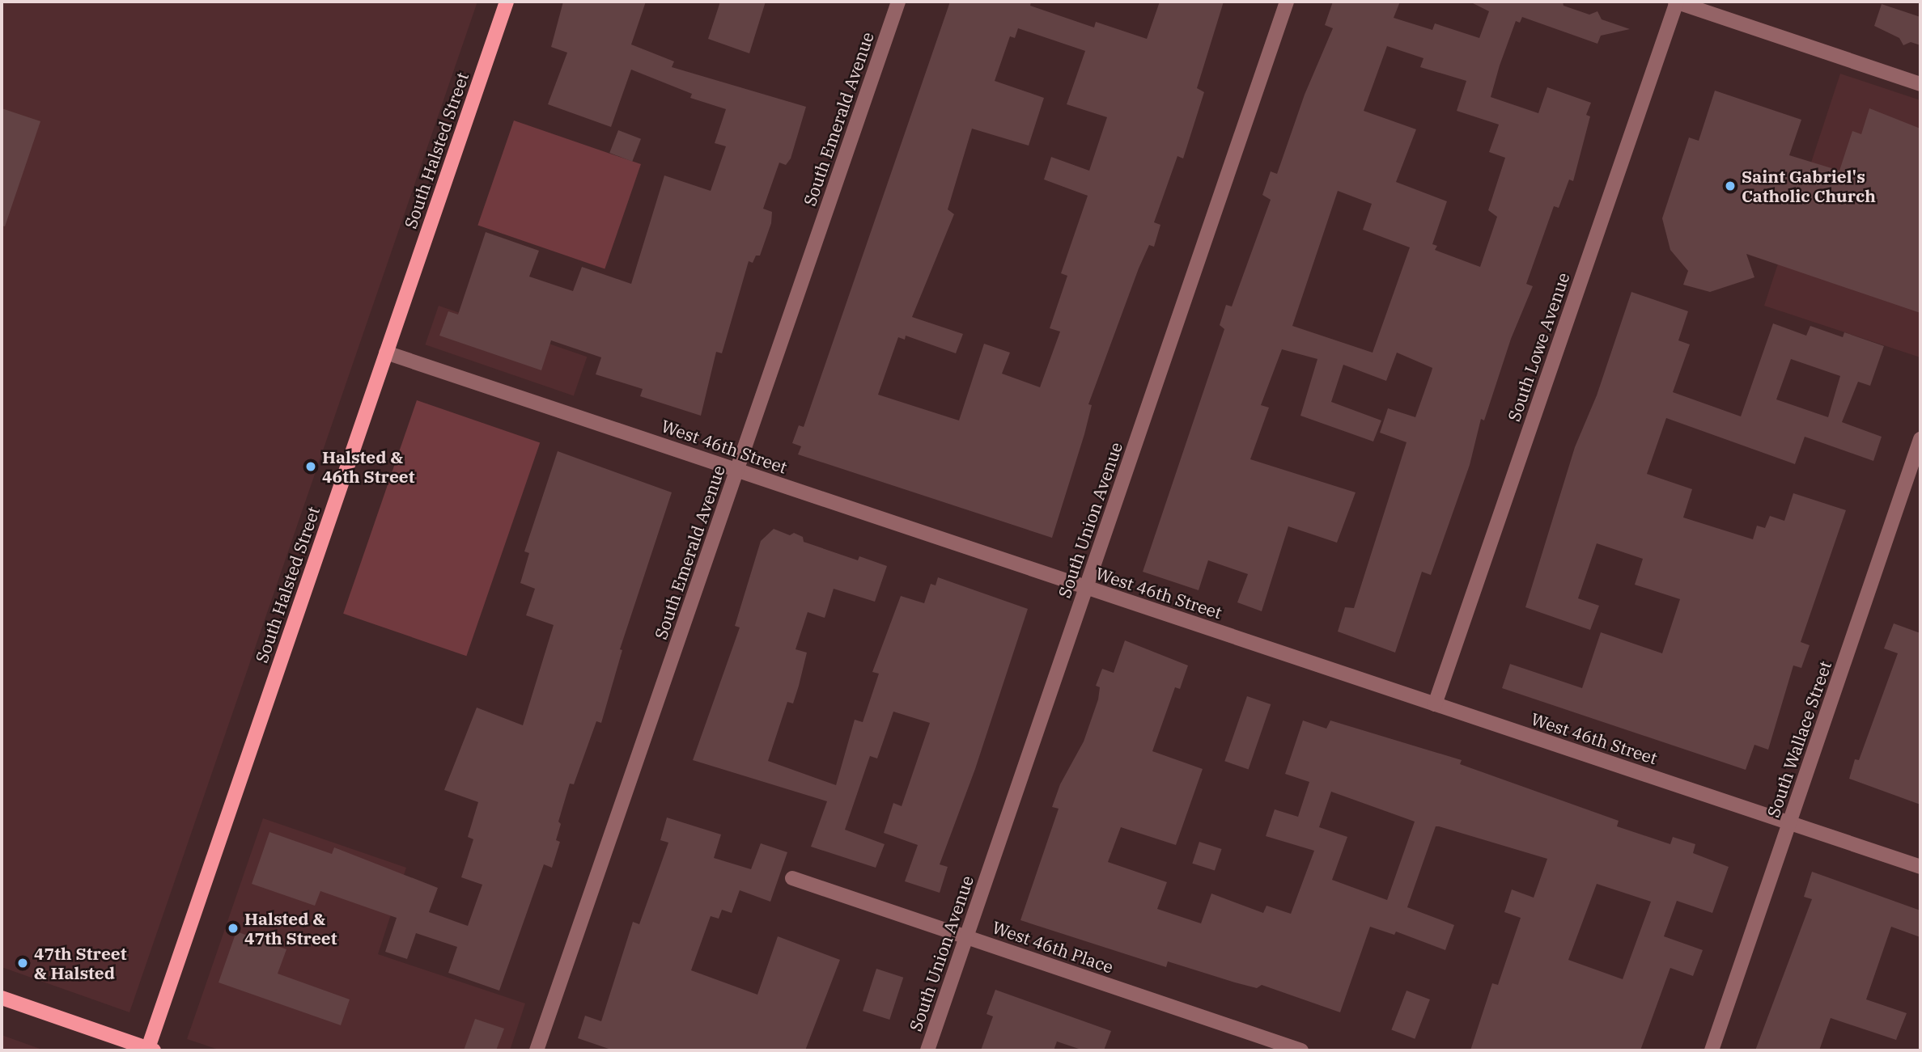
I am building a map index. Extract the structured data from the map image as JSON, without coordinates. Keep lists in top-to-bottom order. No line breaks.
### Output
{"streets":{"main road":["South Halsted Street"],"street":["South Emerald Avenue","South Lowe Avenue","West 46th Street","South Union Avenue","South Wallace Street","West 46th Place"]},"crossings":[["South Emerald Avenue","West 46th Street"],["South Halsted Street","West 46th Street"],["South Lowe Avenue","West 46th Street"],["West 46th Street","South Union Avenue"],["West 46th Street","South Wallace Street"],["South Union Avenue","West 46th Place"]],"places":["Saint Gabriel's Catholic Church","Halsted & 46th Street","Halsted & 47th Street","47th Street & Halsted"]}
